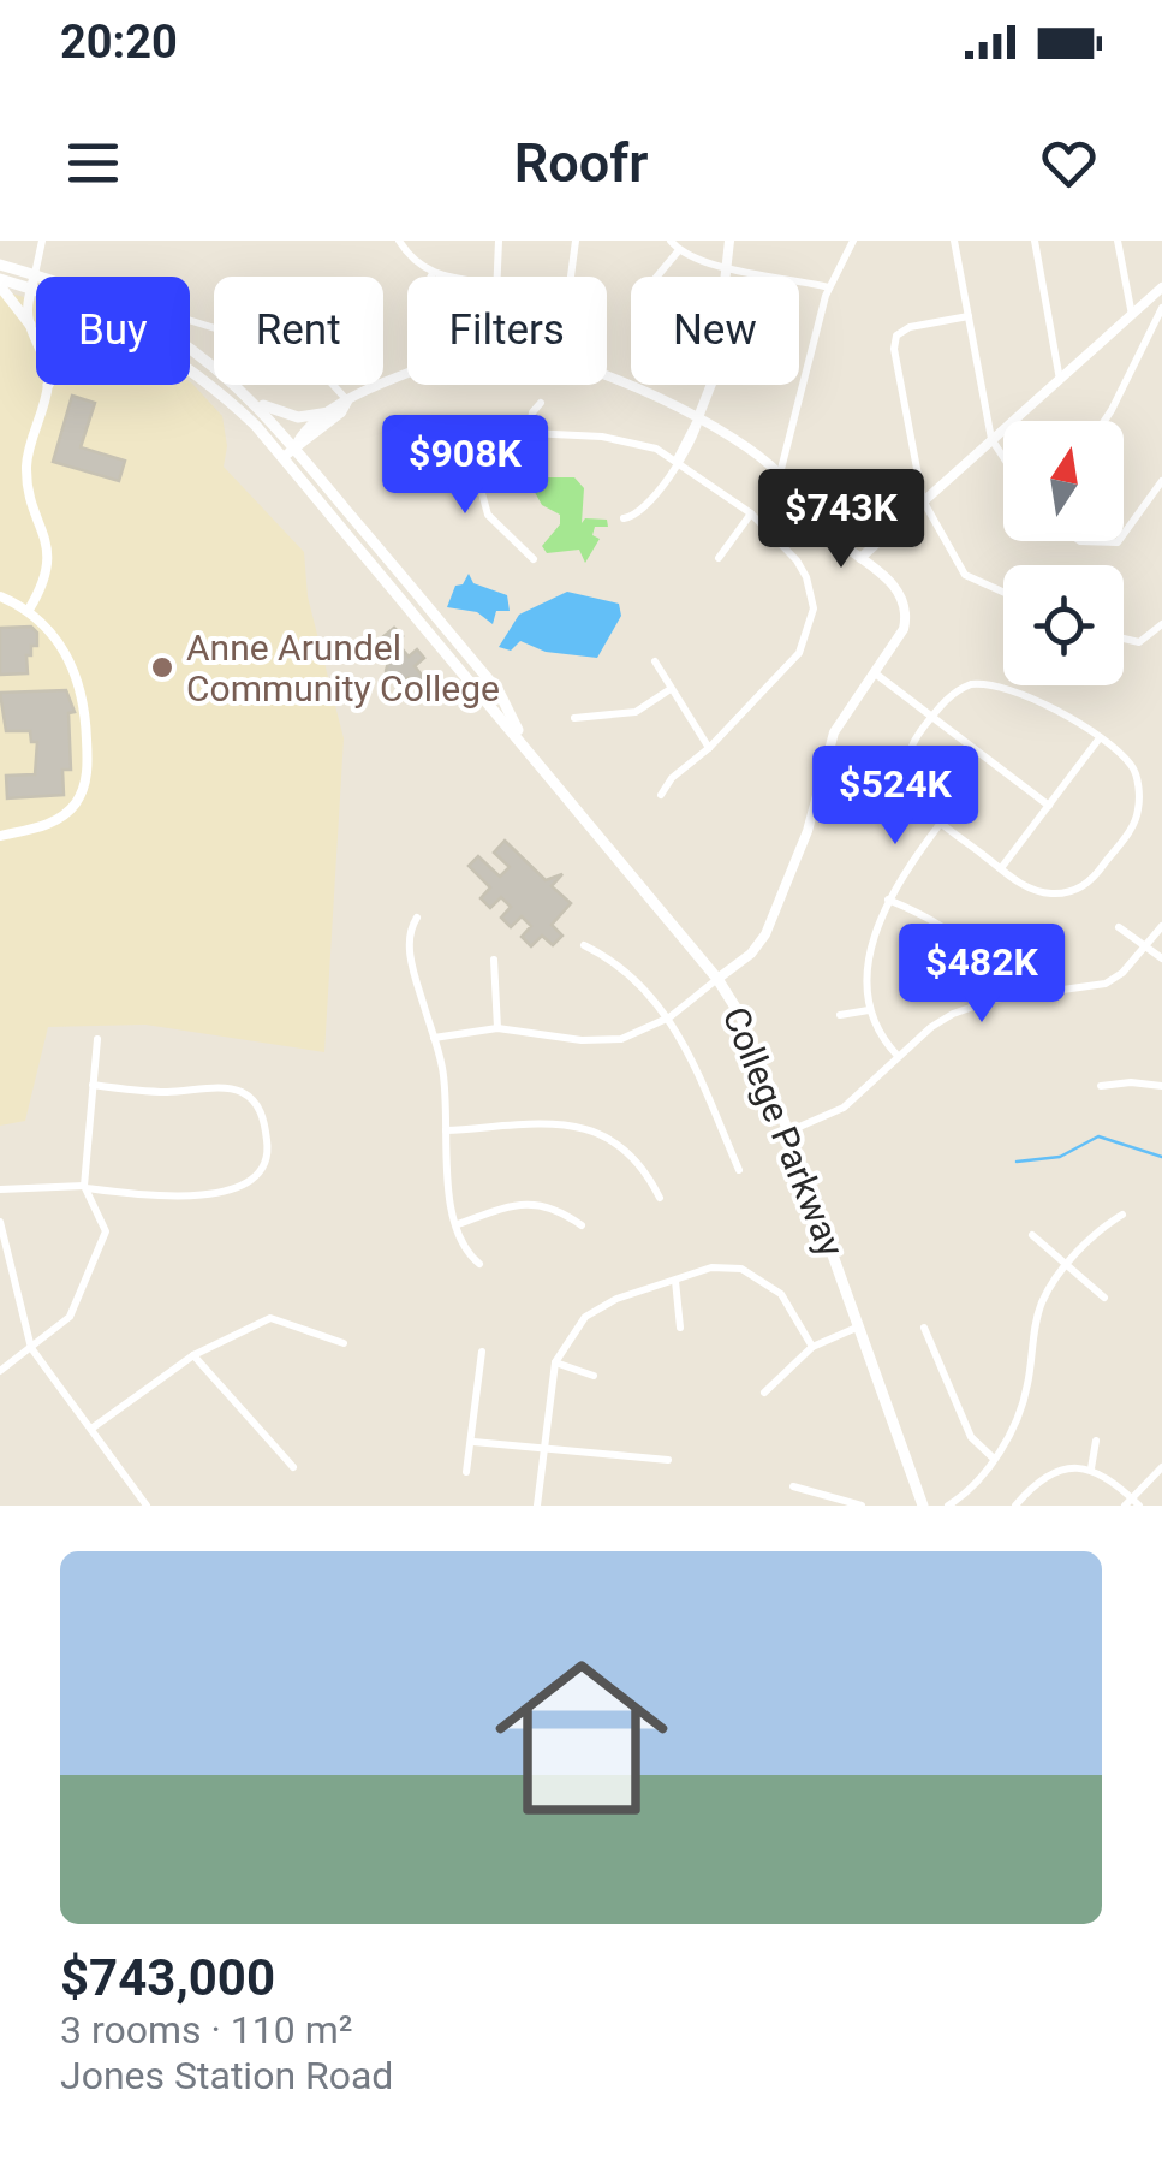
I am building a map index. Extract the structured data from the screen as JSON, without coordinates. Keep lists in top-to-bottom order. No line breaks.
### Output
{"streets":{"main road":["College Parkway"]},"places":["Anne Arundel Community College"],"north":"top","page":{"status":"20:20","header":"Roofr","chip":["Buy","Rent","Filters","New"],"price":["$908K","$743K","$524K","$482K"],"list":[{"name":"$743,000","note":"3 rooms · 110 m² · Jones Station Road"}]}}
